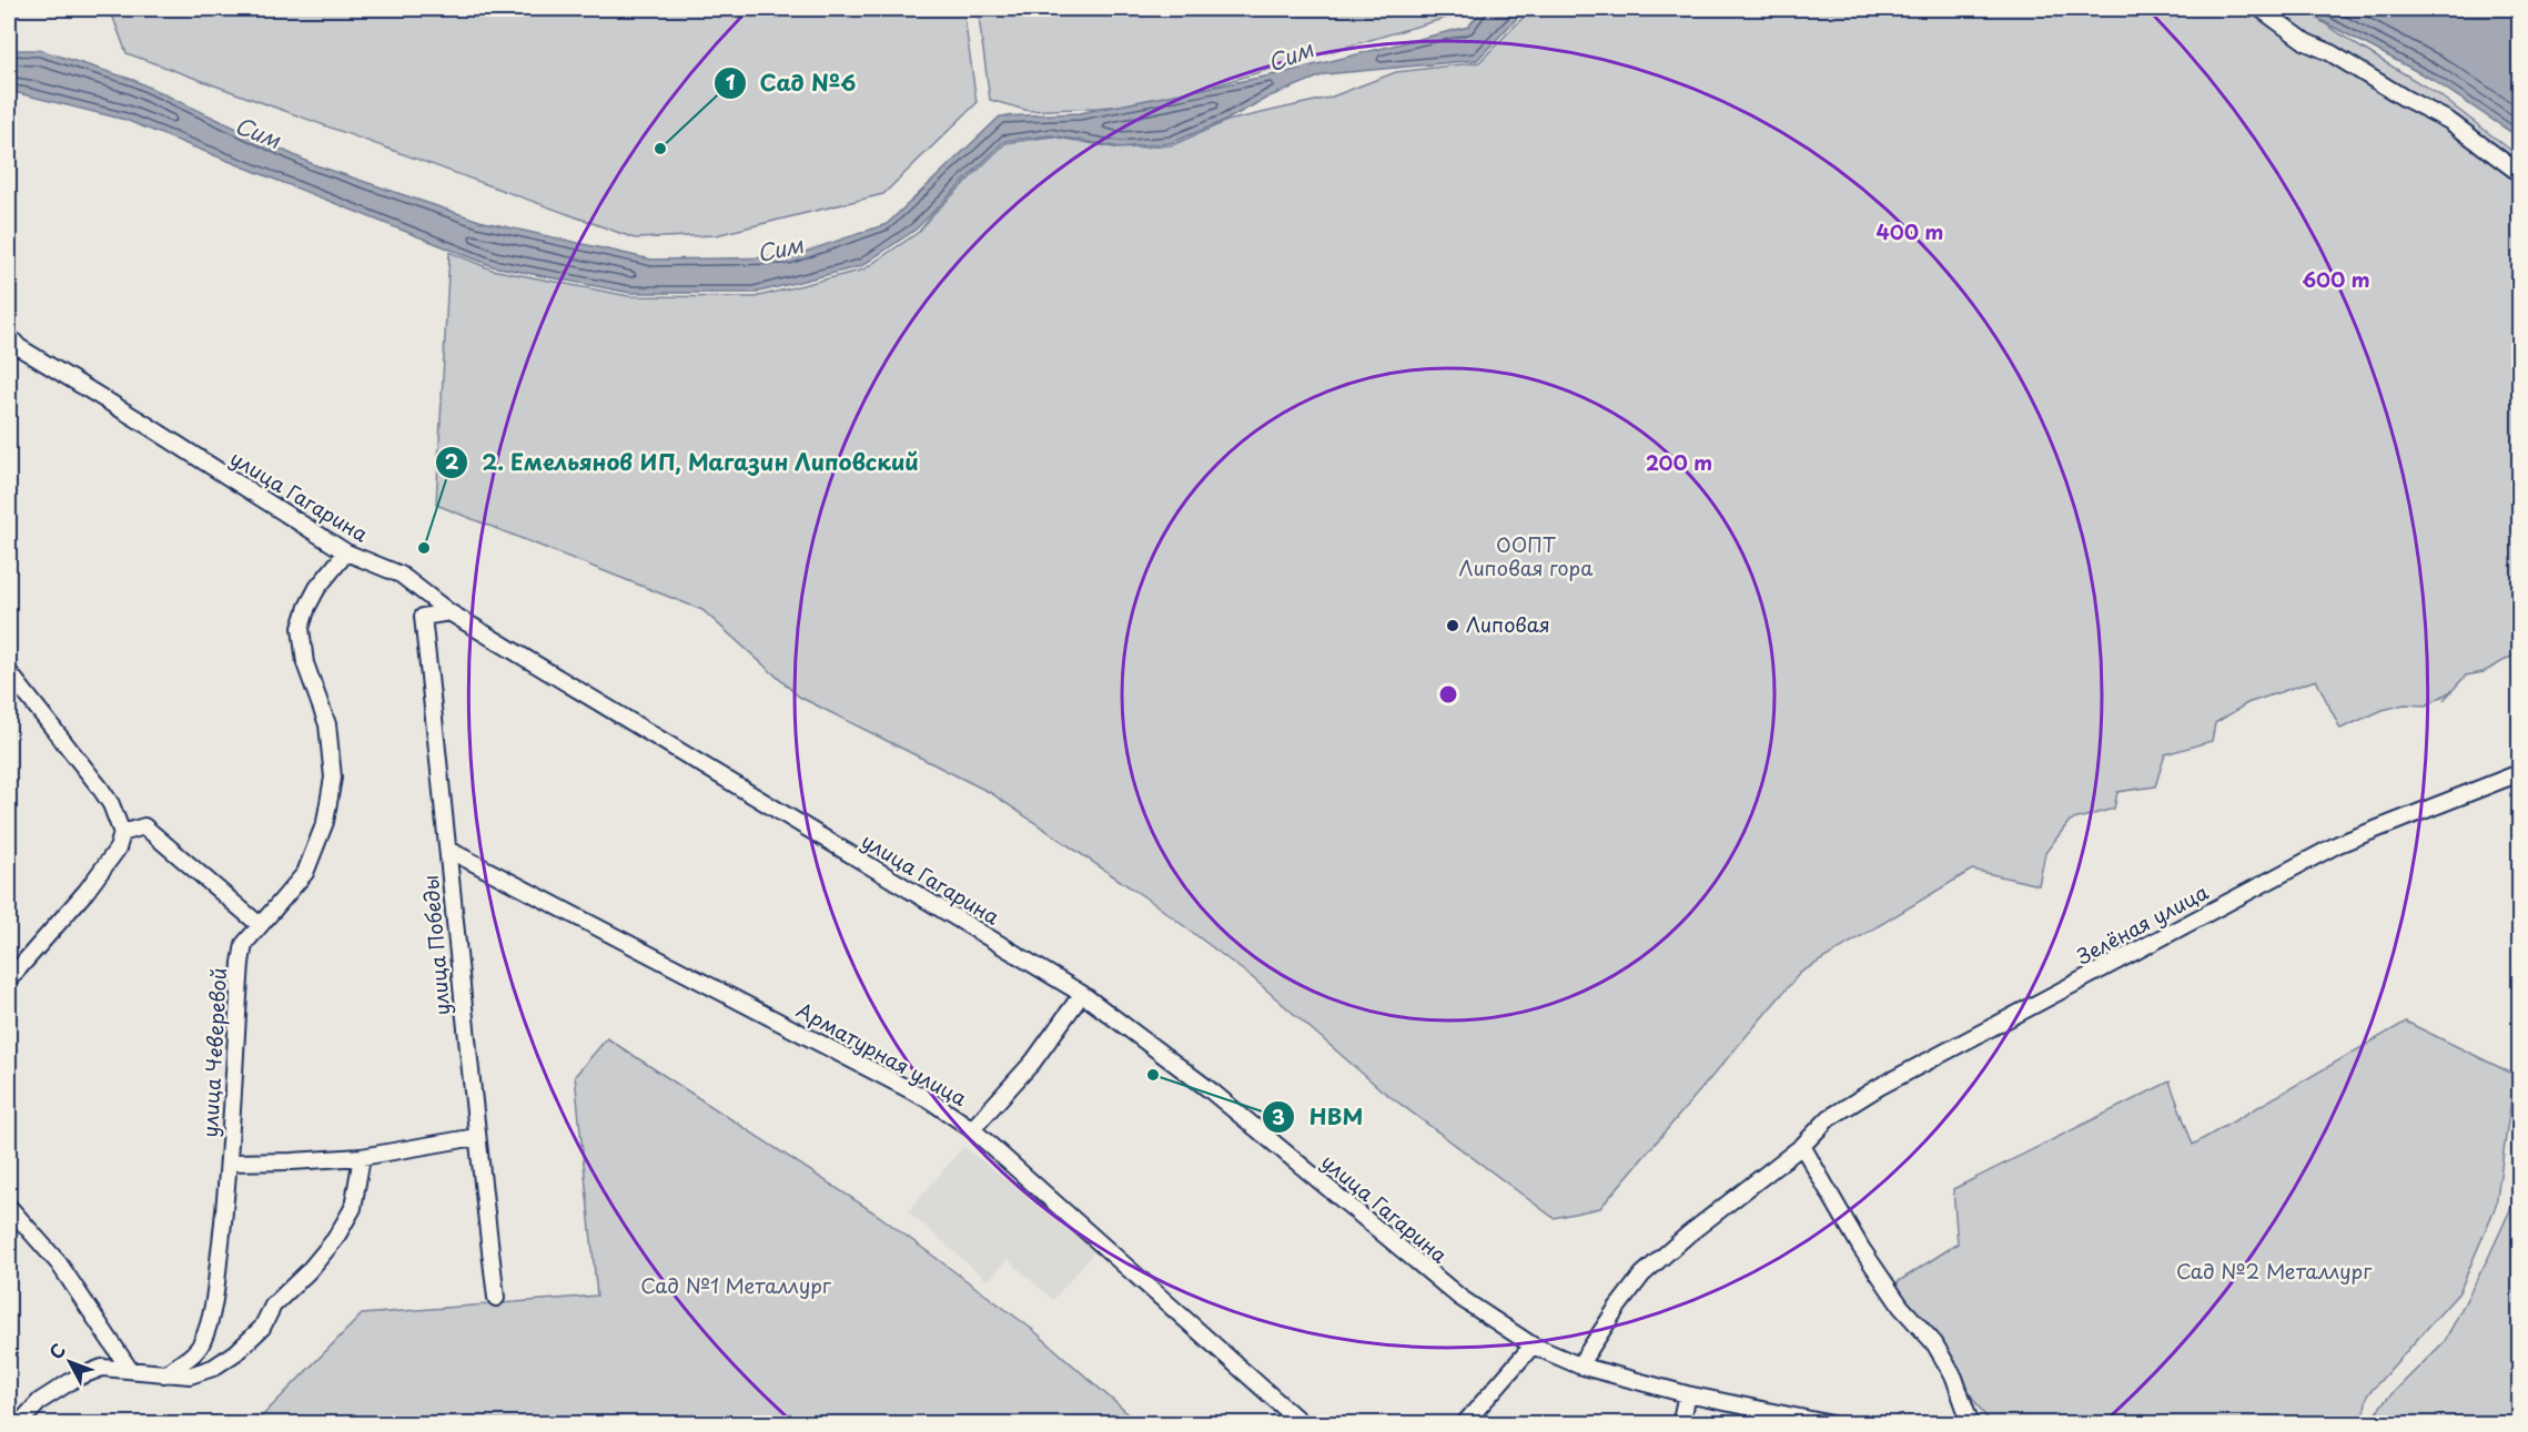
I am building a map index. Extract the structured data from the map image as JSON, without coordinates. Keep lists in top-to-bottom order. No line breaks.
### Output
{"streets":{"street":["улица Гагарина","Зелёная улица","улица Победы","улица Чеверевой","Арматурная улица"]},"crossings":[["улица Гагарина","Зелёная улица"],["улица Гагарина","улица Победы"],["улица Гагарина","улица Чеверевой"],["улица Победы","Арматурная улица"]],"water":["Сим"],"parks":["ООПТ Липовая гора","Сад №2 Металлург","Сад №1 Металлург"],"places":["Сад №6","2. Емельянов ИП, Магазин Липовский","Липовая","НВМ"],"north":"top left","rings":["400 m","600 m","200 m"]}
